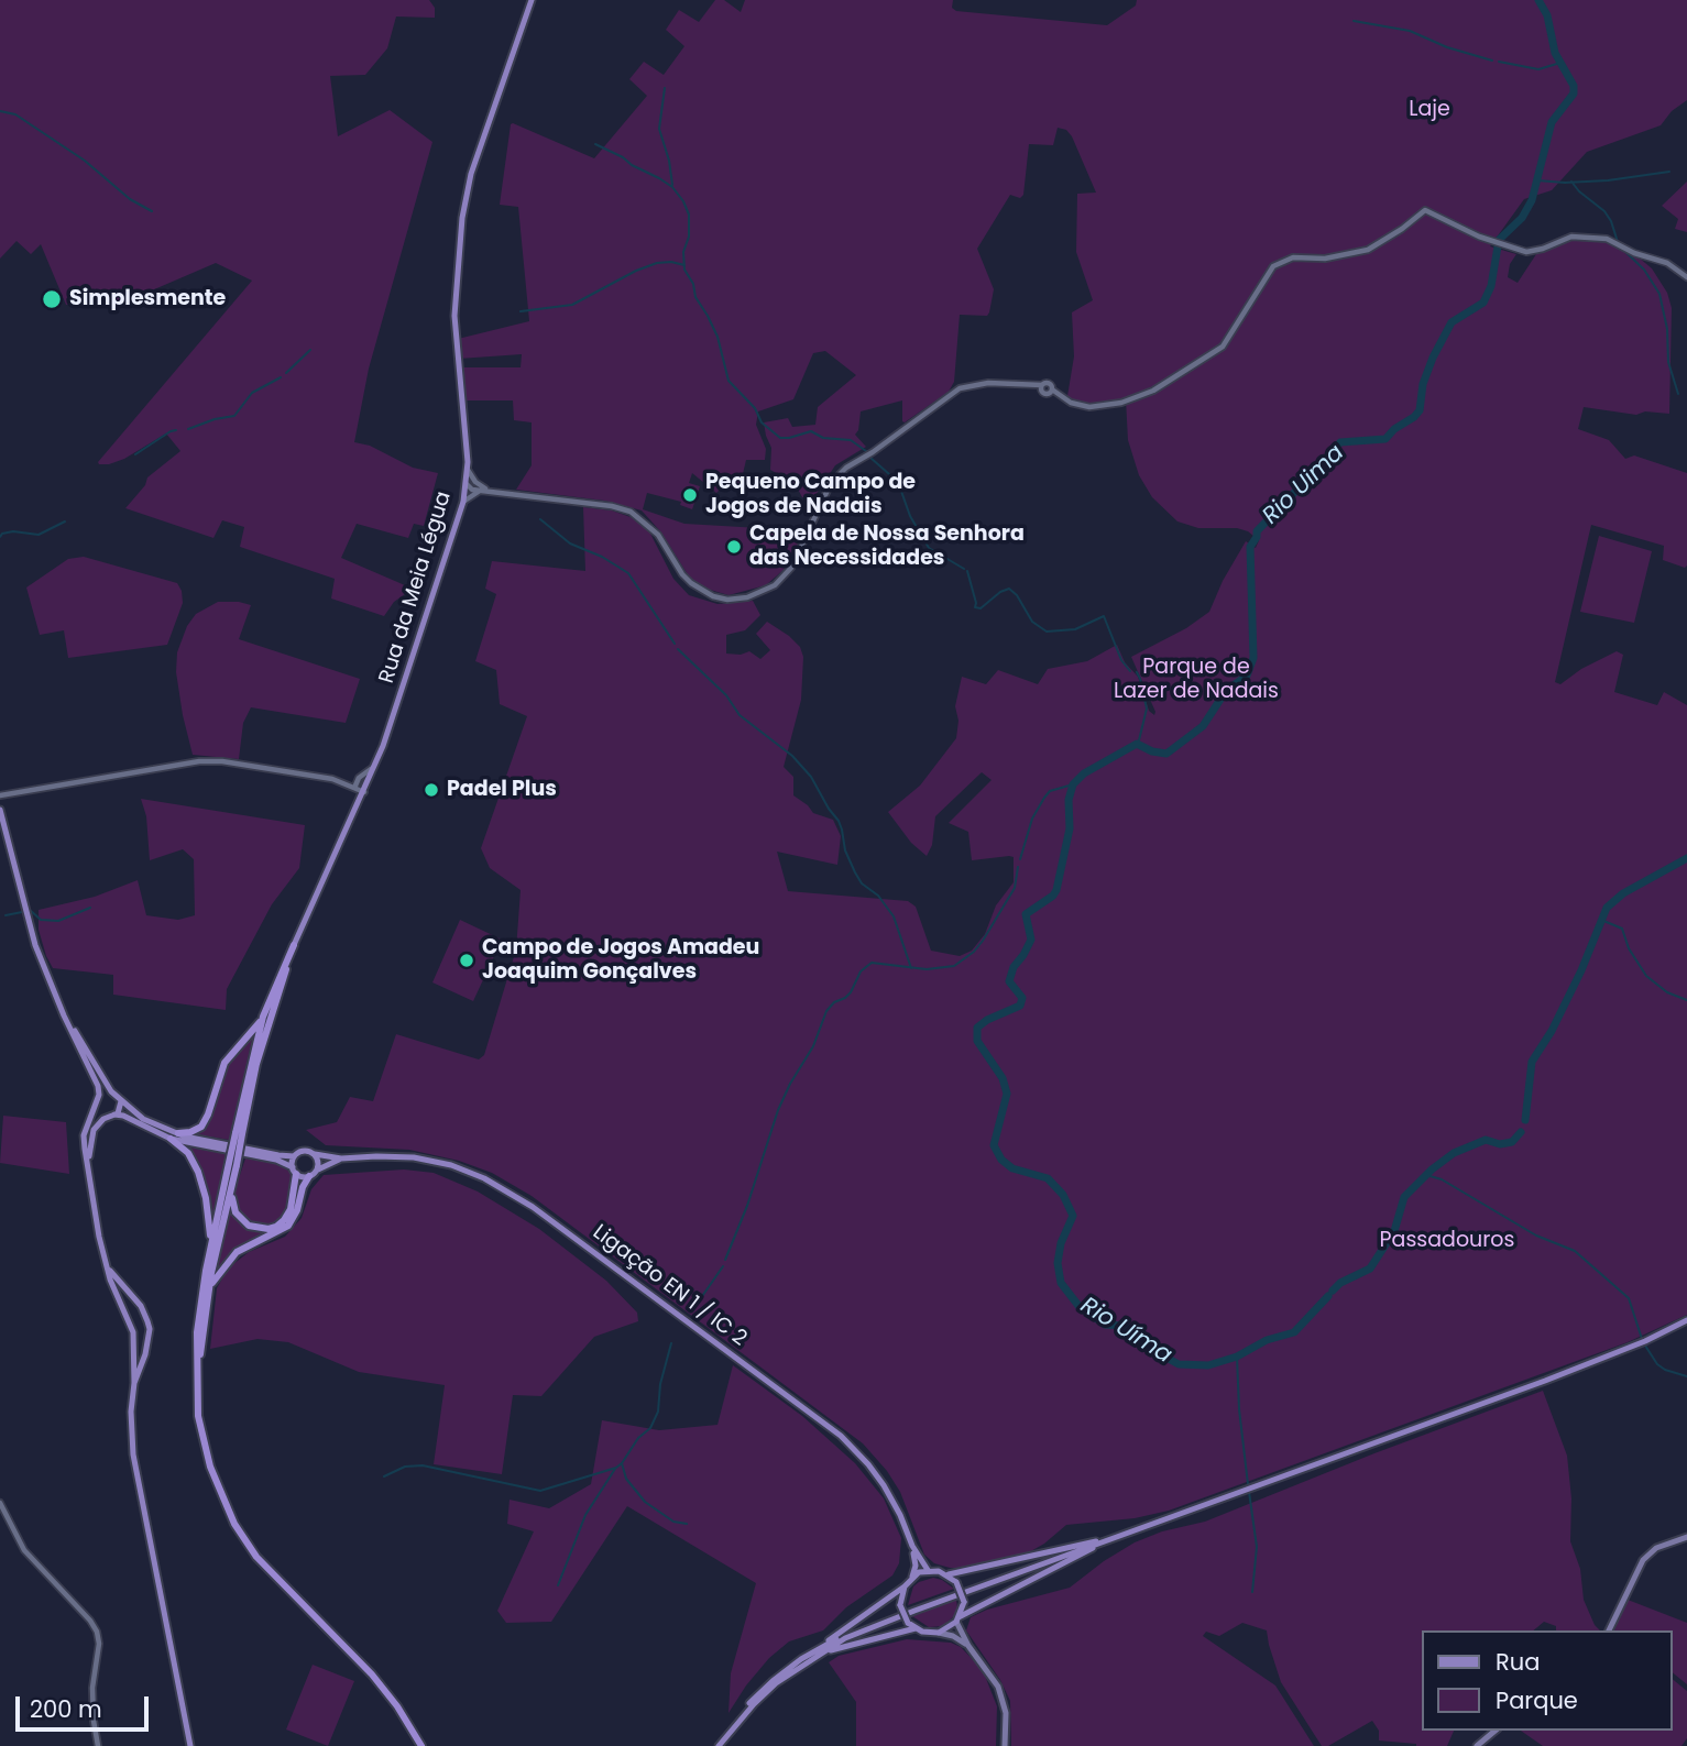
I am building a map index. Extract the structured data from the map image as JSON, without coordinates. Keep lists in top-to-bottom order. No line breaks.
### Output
{"streets":{"highway":["Rua da Meia Légua"],"main road":["Ligação EN 1 / IC 2"]},"water":["Rio Uima","Rio Uíma"],"parks":["Laje","Parque de Lazer de Nadais","Passadouros"],"places":["Simplesmente","Pequeno Campo de Jogos de Nadais","Capela de Nossa Senhora das Necessidades","Padel Plus","Campo de Jogos Amadeu Joaquim Gonçalves"],"legend":["Rua","Parque"],"scale_bar":"200 m"}
